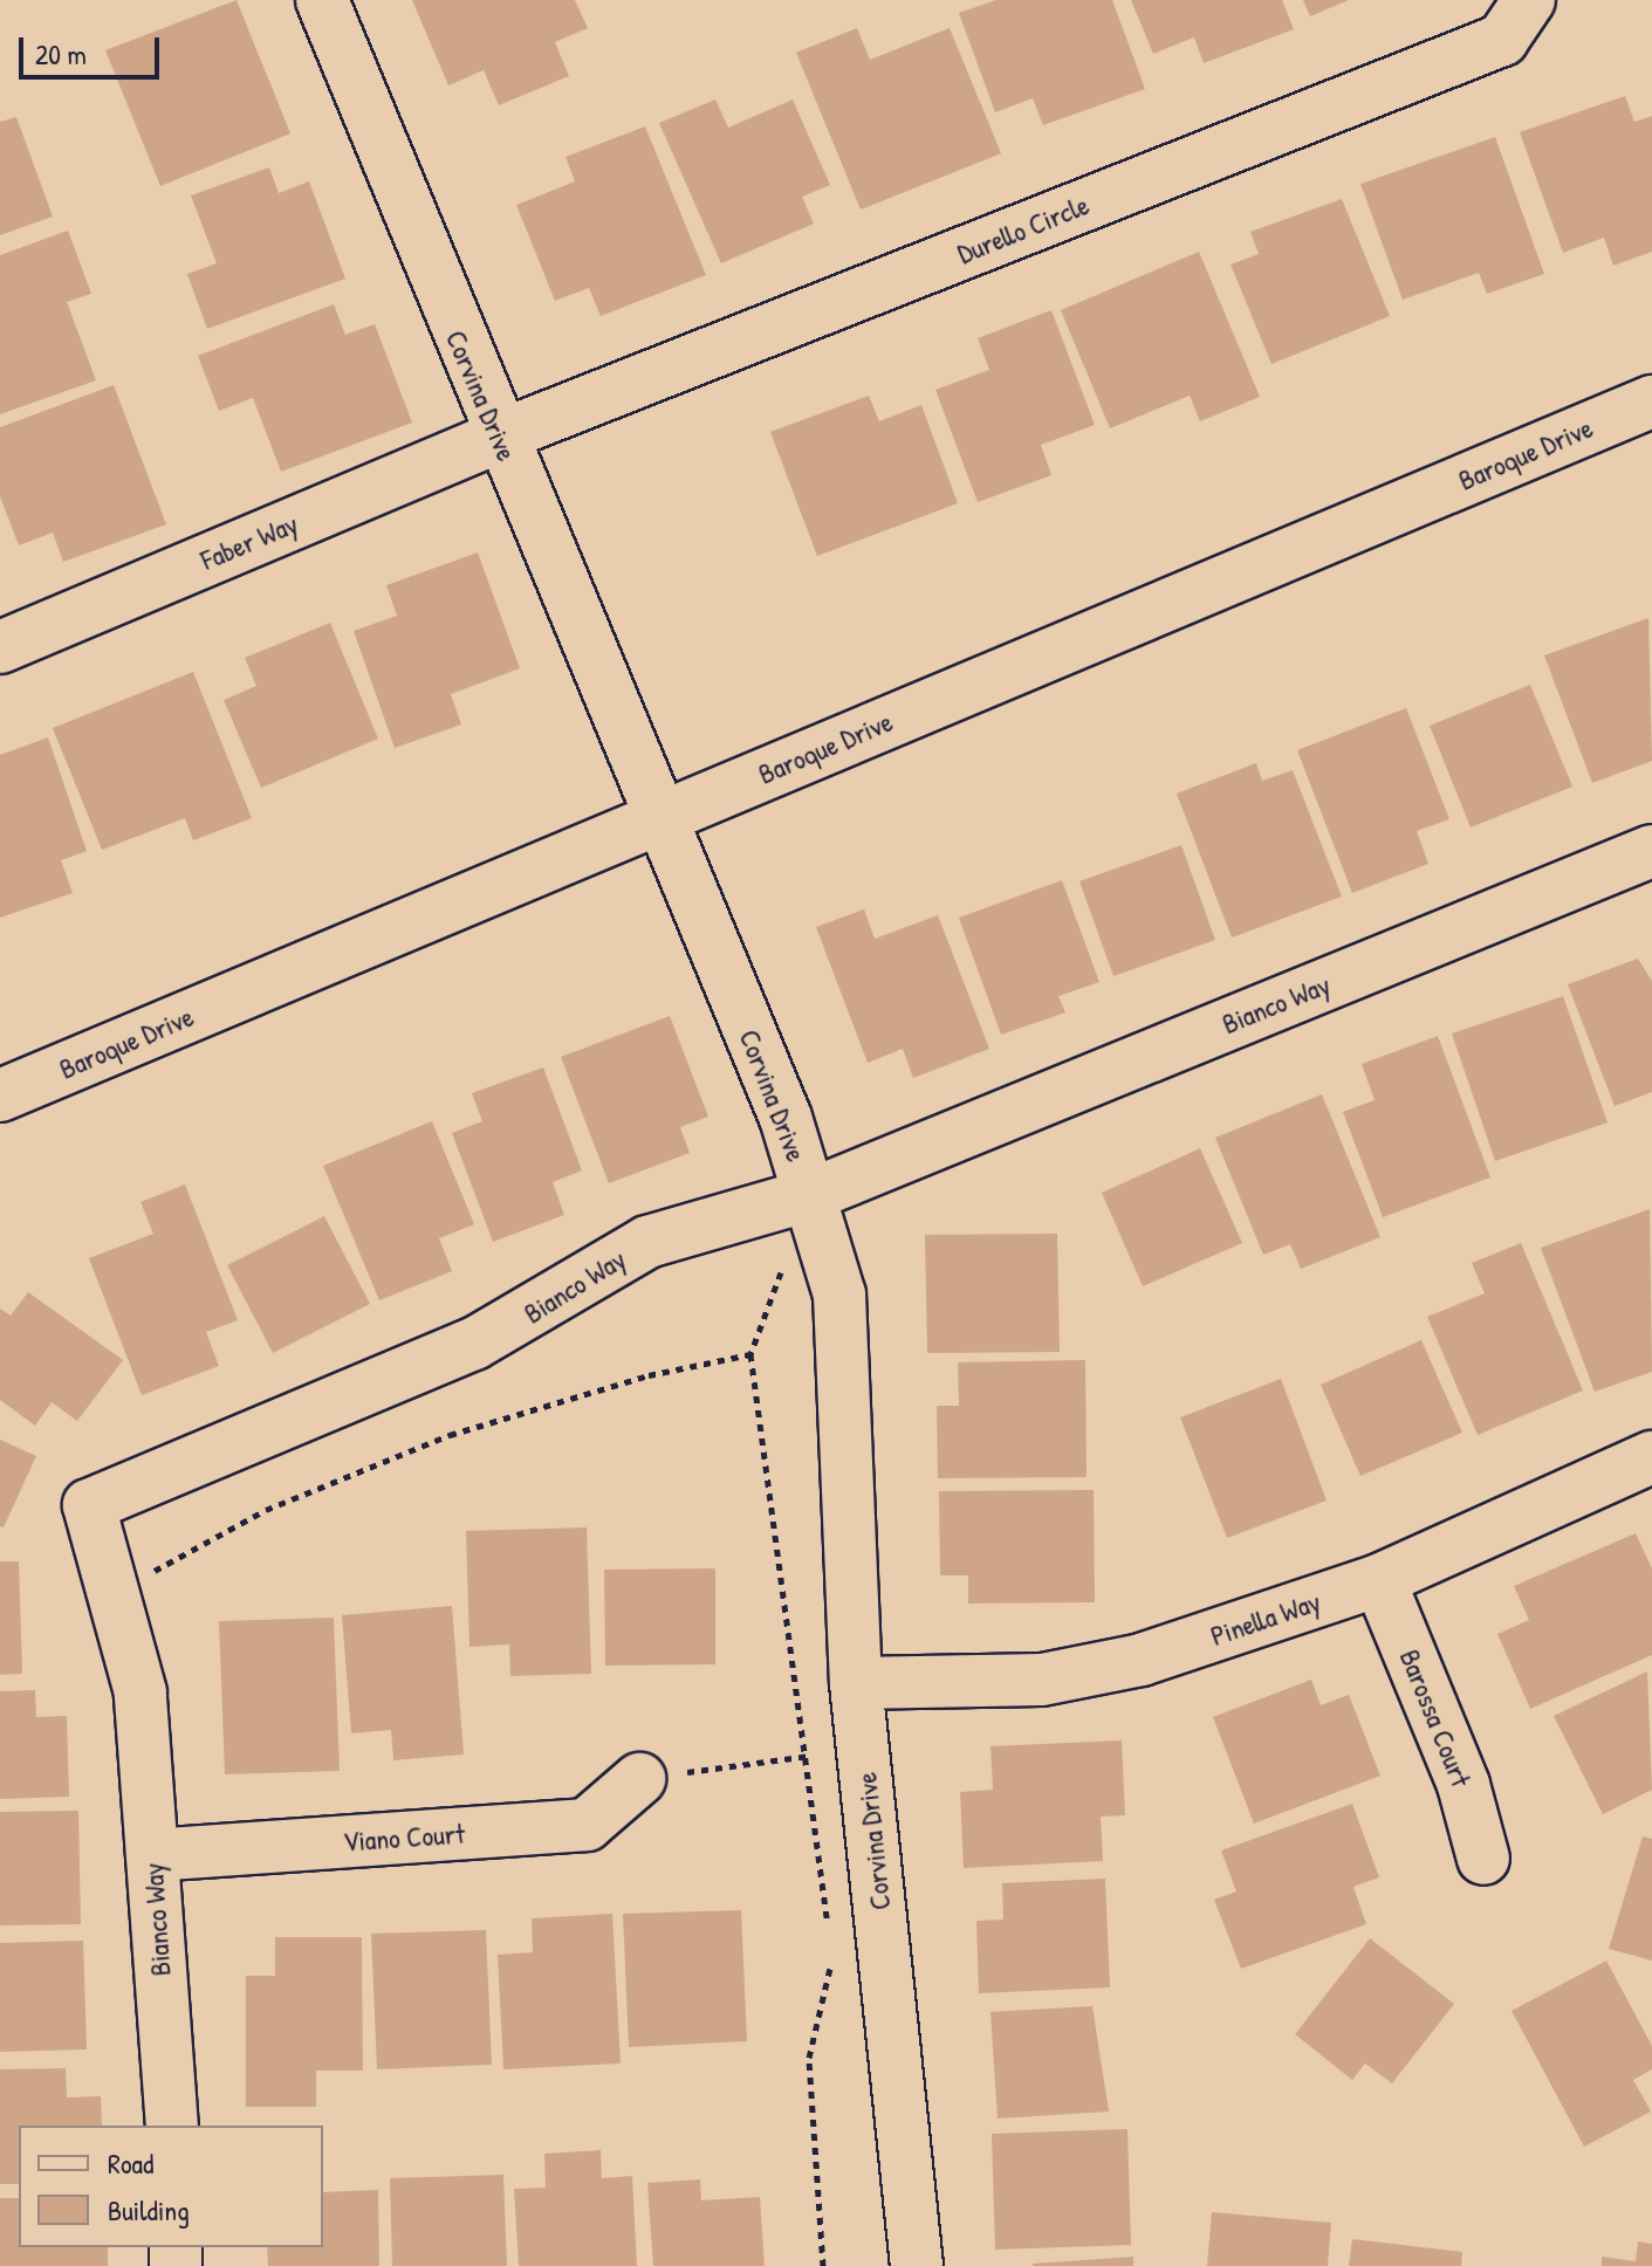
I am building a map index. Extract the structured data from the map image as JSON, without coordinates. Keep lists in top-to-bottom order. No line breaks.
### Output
{"streets":{"street":["Durello Circle","Corvina Drive","Baroque Drive","Faber Way","Bianco Way","Pinella Way","Barossa Court","Viano Court"]},"crossings":[["Durello Circle","Corvina Drive"],["Durello Circle","Faber Way"],["Corvina Drive","Baroque Drive"],["Corvina Drive","Faber Way"],["Corvina Drive","Bianco Way"],["Corvina Drive","Pinella Way"],["Bianco Way","Viano Court"],["Pinella Way","Barossa Court"]],"legend":["Road","Building"],"scale_bar":"20 m"}
